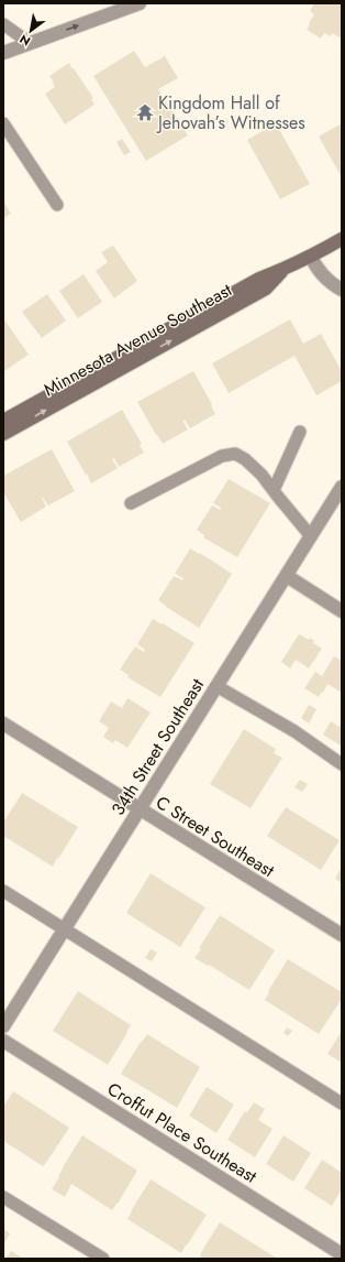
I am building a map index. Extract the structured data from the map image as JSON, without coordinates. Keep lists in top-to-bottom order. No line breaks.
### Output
{"streets":{"main road":["Minnesota Avenue Southeast"],"street":["34th Street Southeast","C Street Southeast","Croffut Place Southeast"]},"crossings":[["34th Street Southeast","C Street Southeast"]],"places":{"temple":["Kingdom Hall of Jehovah’s Witnesses"]},"north":"bottom left"}
